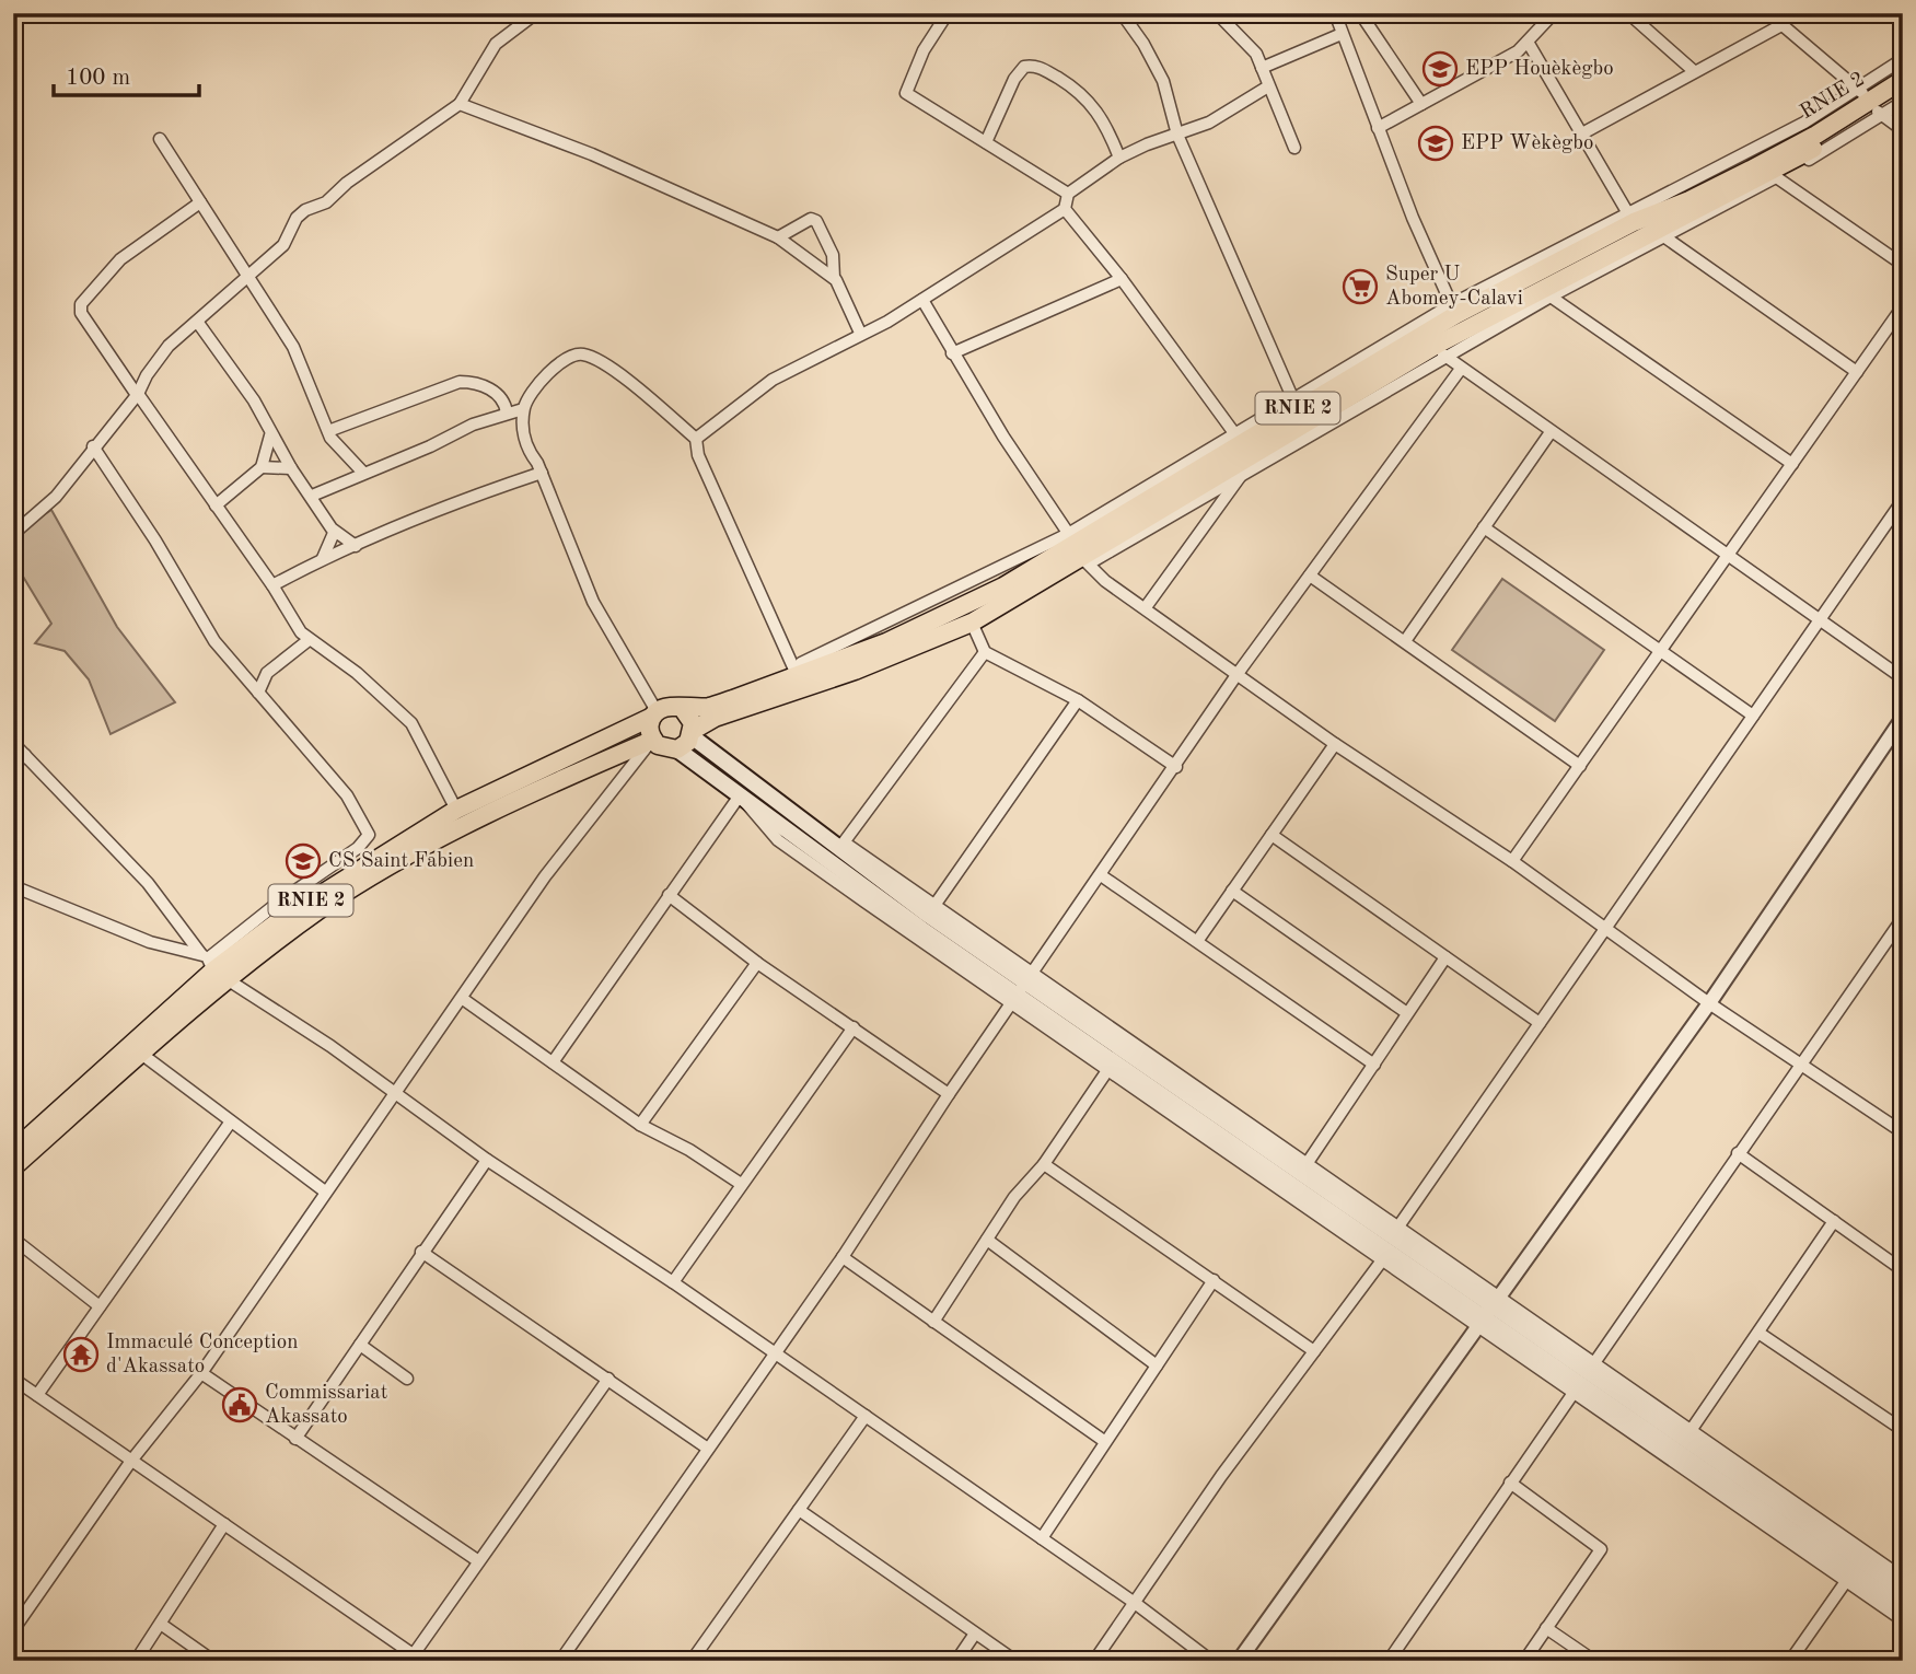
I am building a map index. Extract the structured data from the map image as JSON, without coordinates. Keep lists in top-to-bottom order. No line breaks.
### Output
{"streets":{"highway":["RNIE 2"]},"places":{"school or university":["EPP Houèkègbo","EPP Wèkègbo","CS Saint Fabien"],"supermarket":["Super U Abomey-Calavi"],"temple":["Immaculé Conception d'Akassato"],"public building":["Commissariat Akassato"]},"scale_bar":"100 m"}
